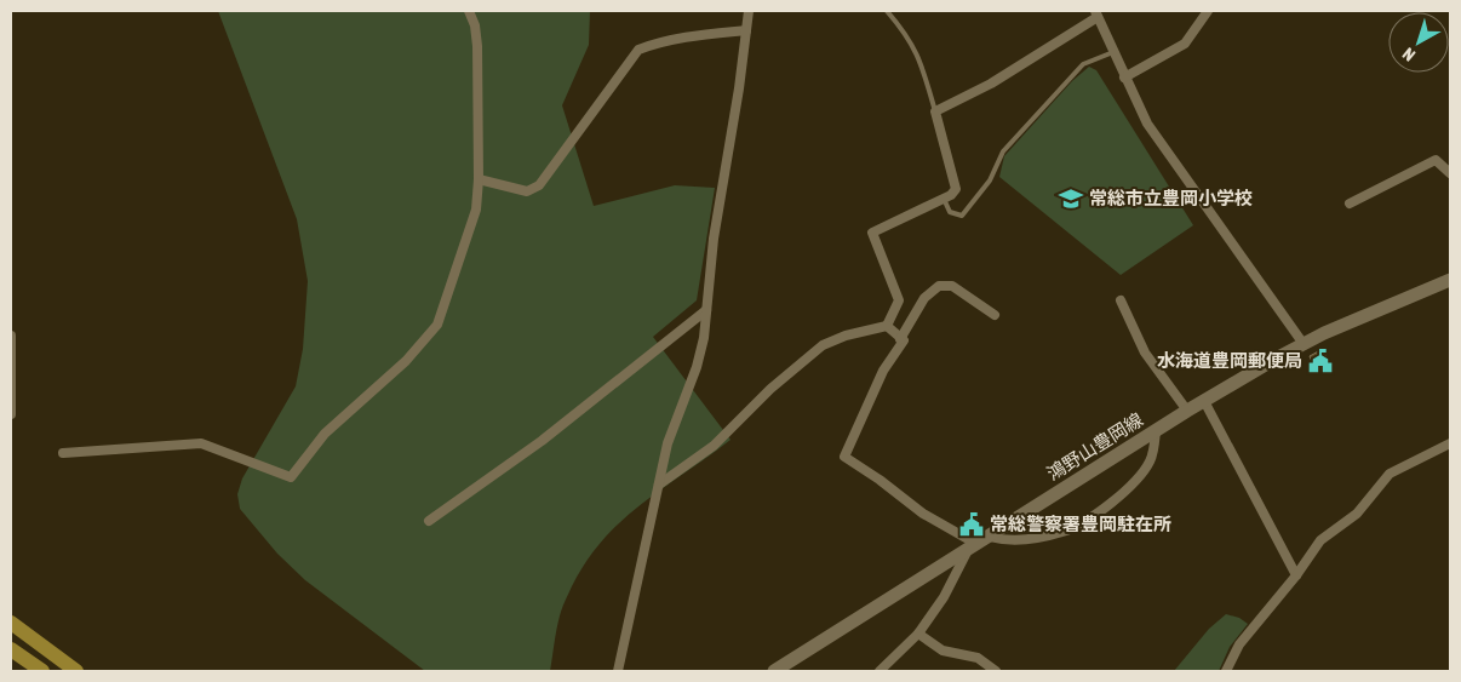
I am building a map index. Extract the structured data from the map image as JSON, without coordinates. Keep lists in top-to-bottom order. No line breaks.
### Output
{"streets":{"main road":["鴻野山豊岡線"]},"places":{"school or university":["常総市立豊岡小学校"],"public building":["水海道豊岡郵便局","常総警察署豊岡駐在所"]},"north":"bottom left"}
